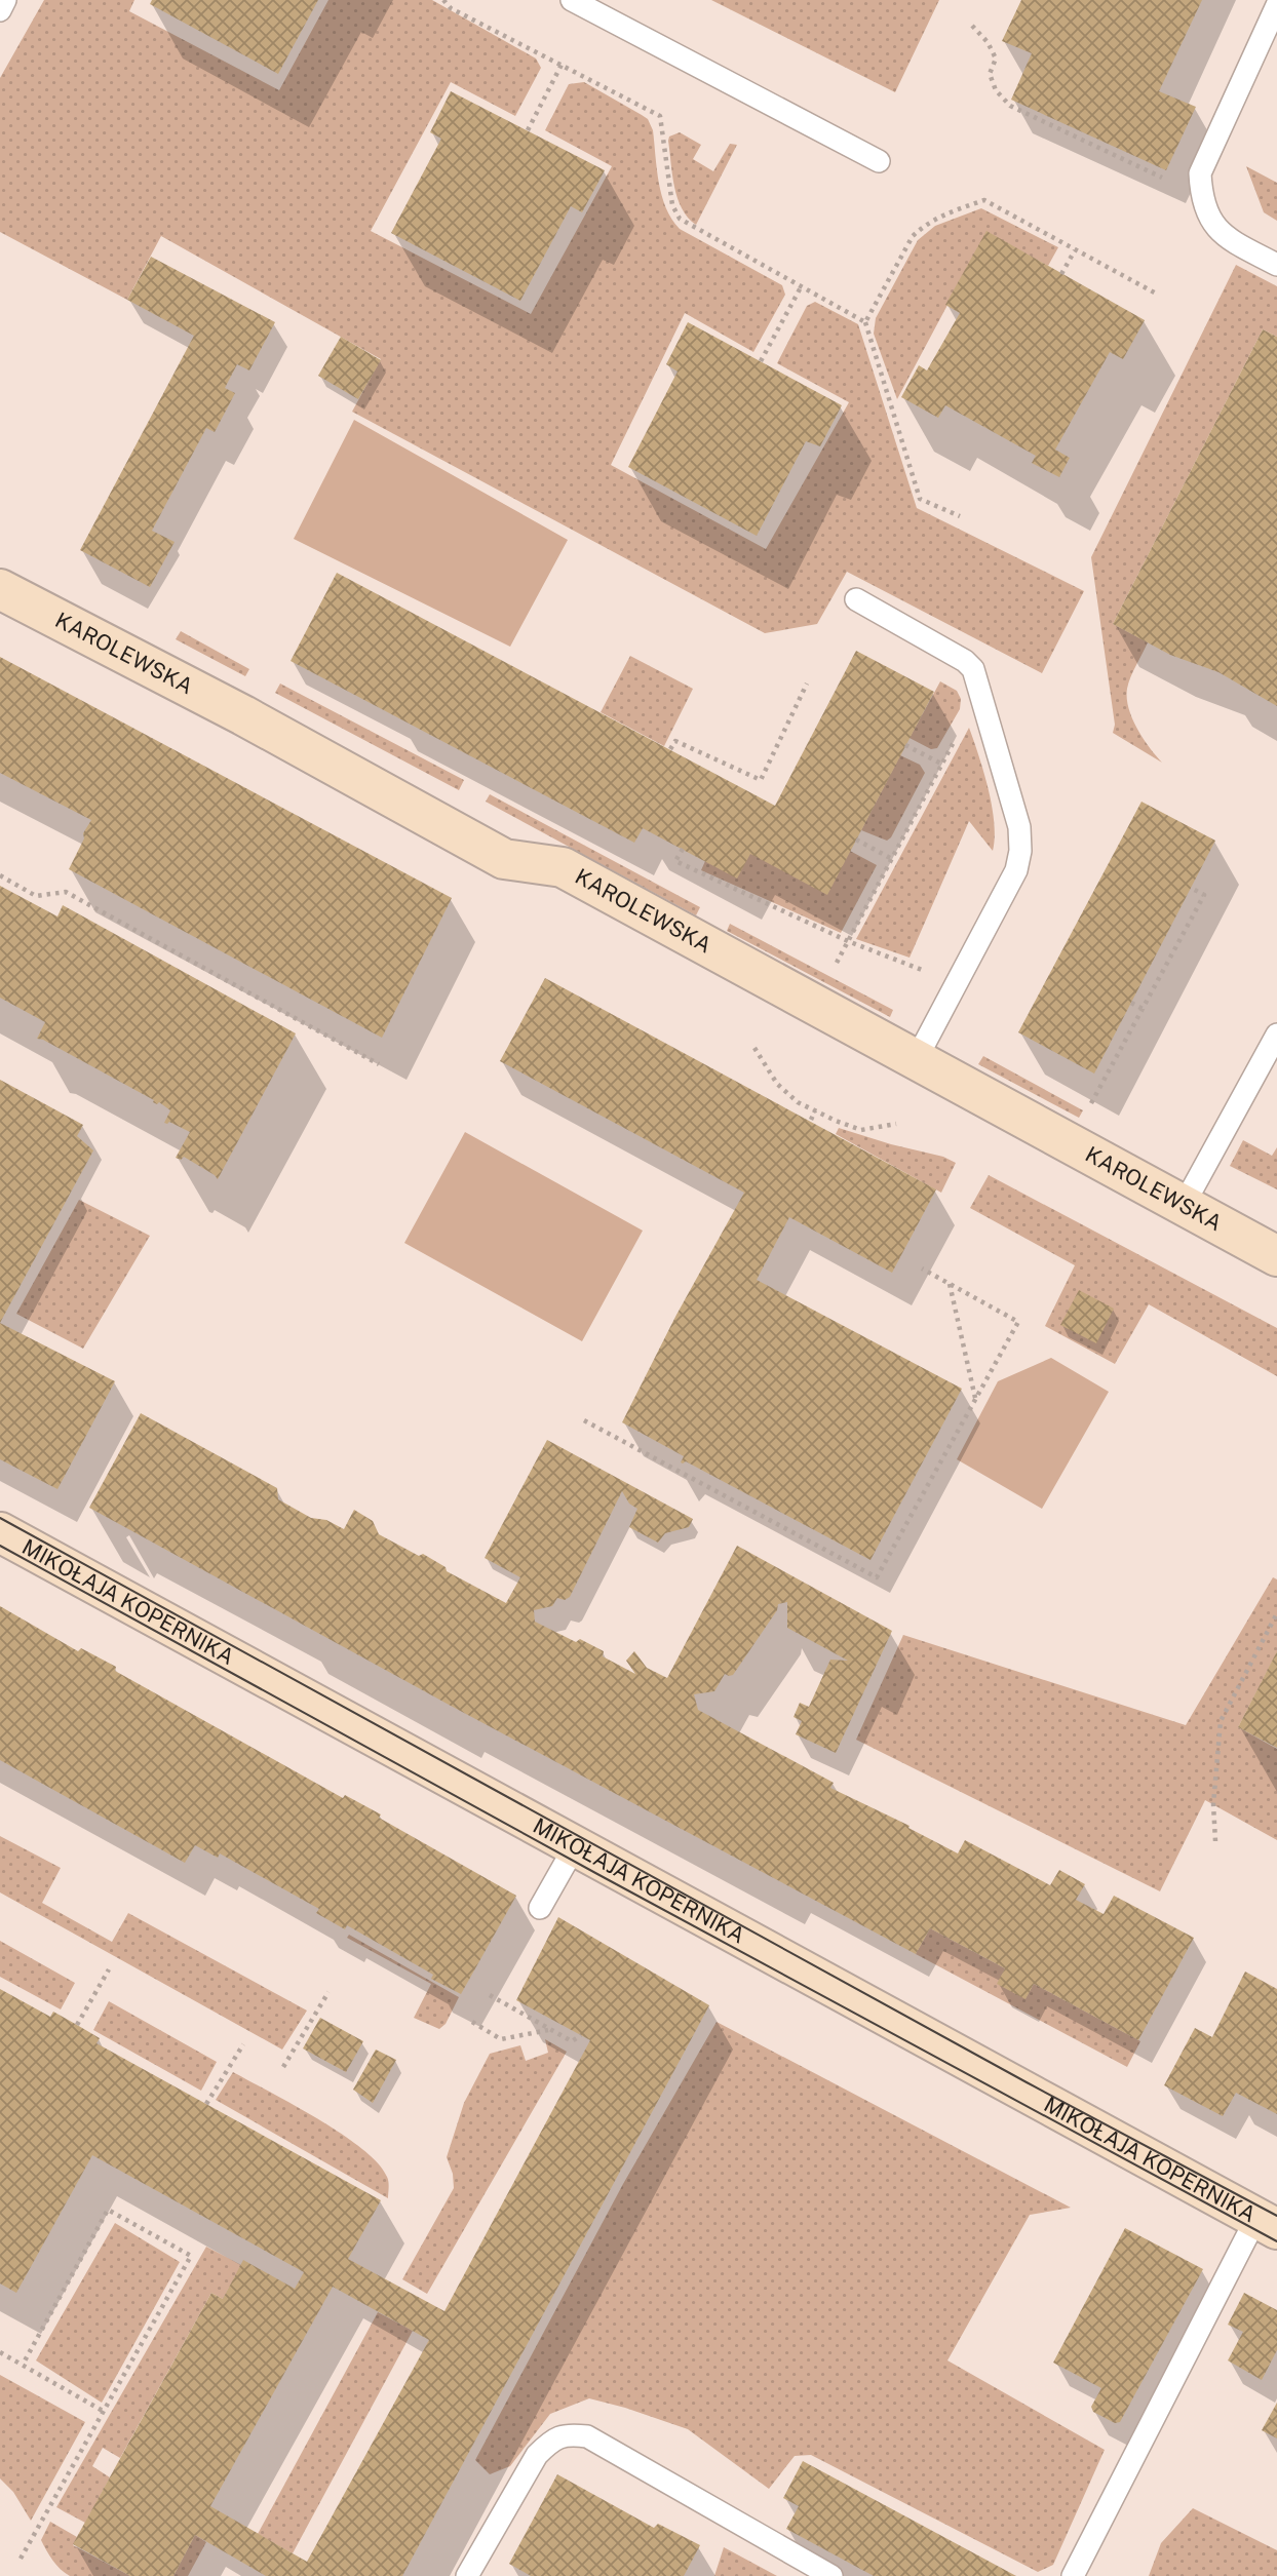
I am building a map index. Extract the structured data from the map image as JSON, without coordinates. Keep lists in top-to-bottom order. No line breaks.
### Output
{"streets":{"street":["KAROLEWSKA","MIKOŁAJA KOPERNIKA"]}}
